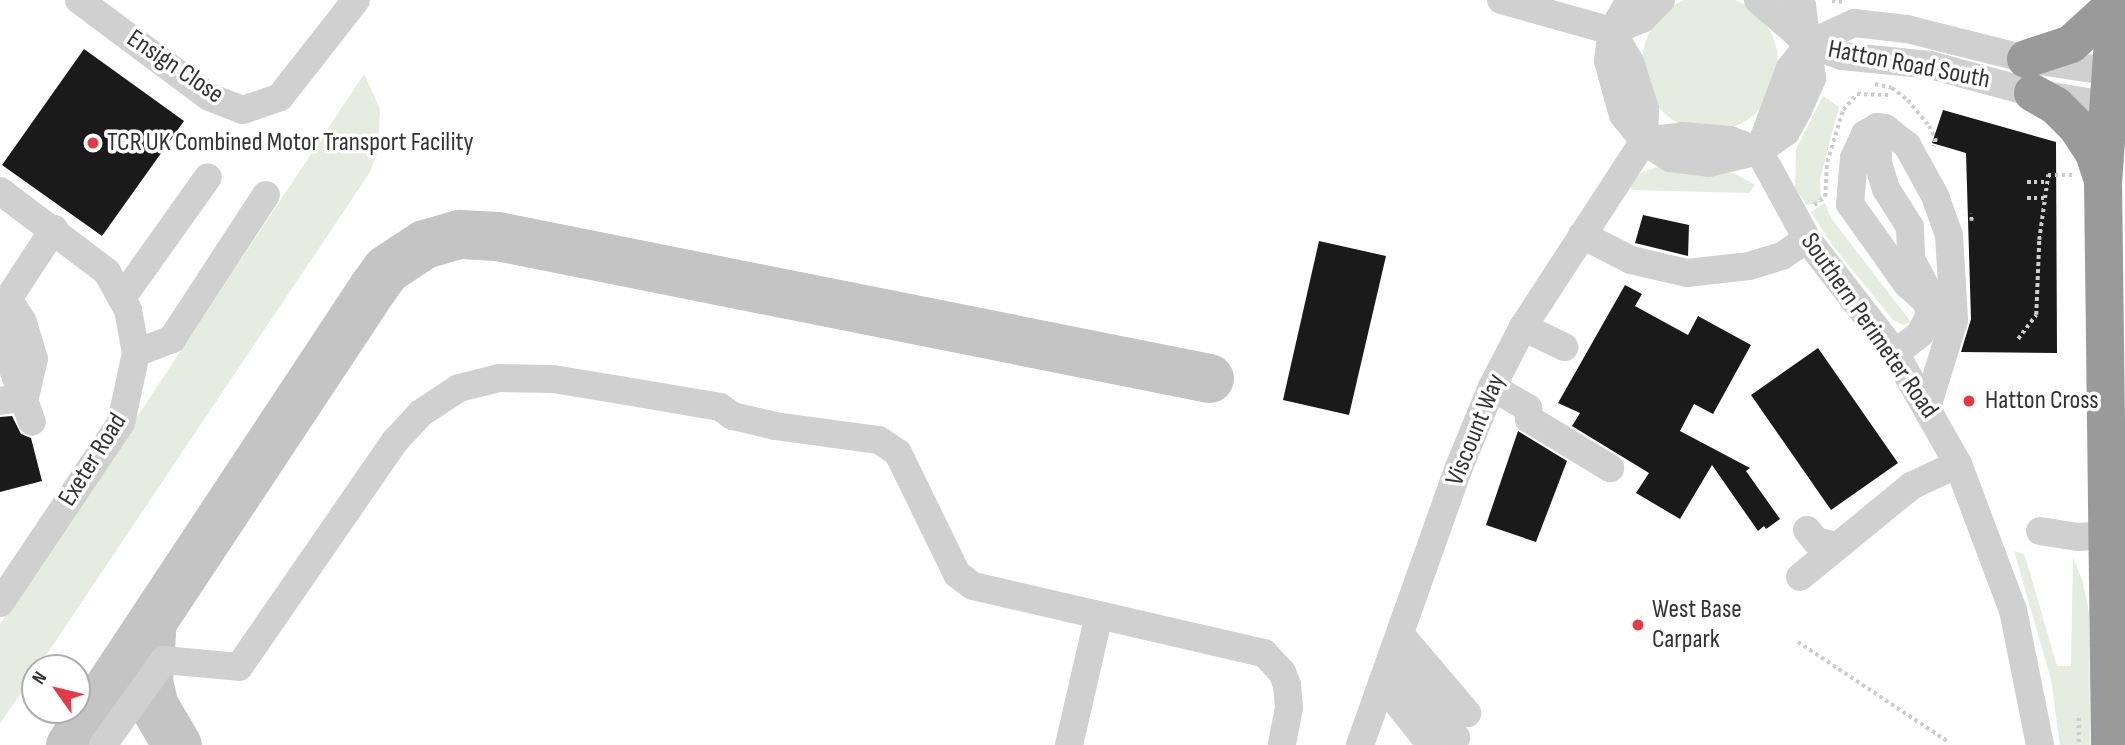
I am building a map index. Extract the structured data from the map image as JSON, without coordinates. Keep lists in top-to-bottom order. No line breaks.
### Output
{"streets":{"street":["Hatton Road South","Ensign Close","Southern Perimeter Road","Viscount Way","Exeter Road"]},"places":["TCR UK Combined Motor Transport Facility","Hatton Cross","West Base Carpark"],"north":"top left"}
